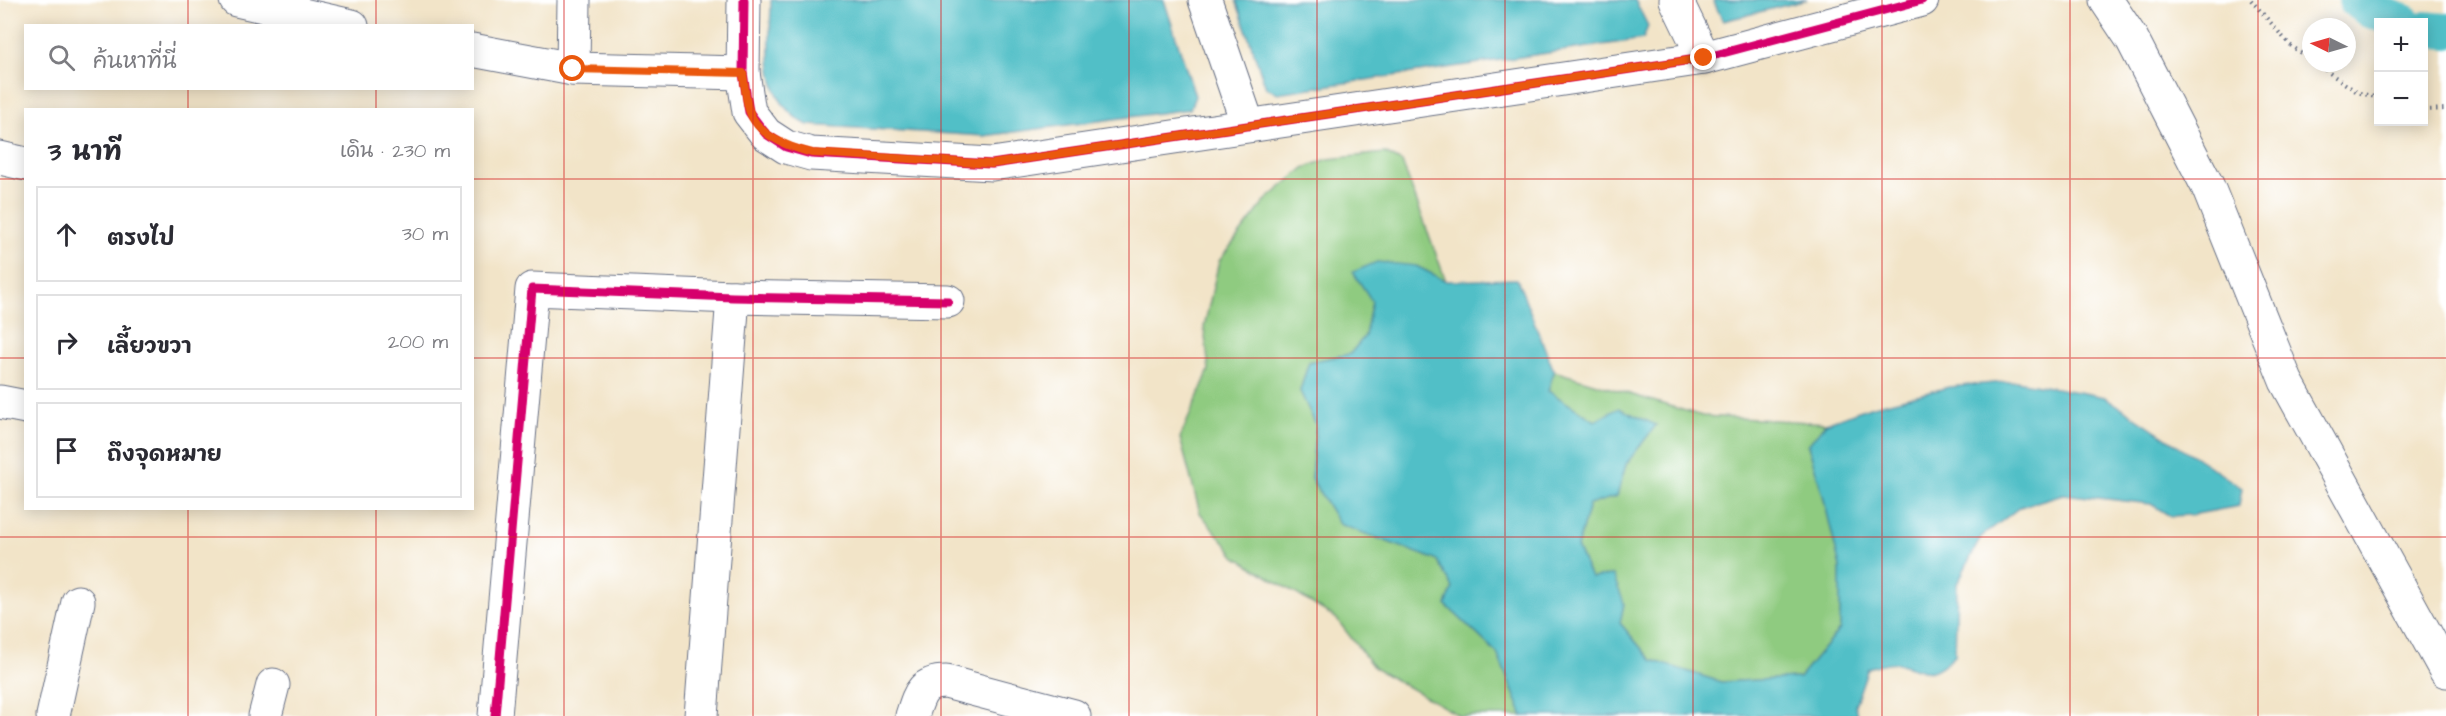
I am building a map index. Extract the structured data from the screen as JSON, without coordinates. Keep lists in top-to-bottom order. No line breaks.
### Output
{"north":"left","page":{"map_buttons":["+","−"],"search":"ค้นหาที่นี่","heading":["3 นาที","เดิน · 230 m"],"list":[["ตรงไป","30 m"],["เลี้ยวขวา","200 m"],"ถึงจุดหมาย"]}}
